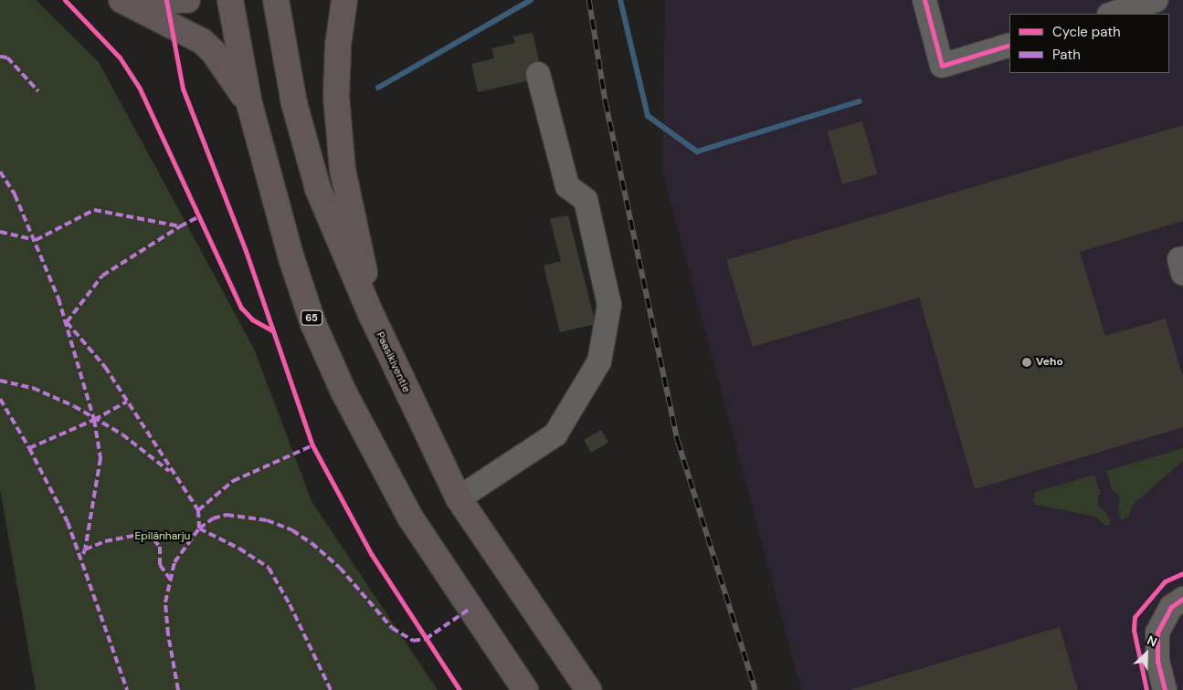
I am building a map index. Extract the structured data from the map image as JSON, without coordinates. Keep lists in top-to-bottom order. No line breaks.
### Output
{"streets":{"highway":["65","Paasikiventie"]},"parks":["Epilänharju"],"places":["Veho"],"legend":["Cycle path","Path"],"north":"top right"}
